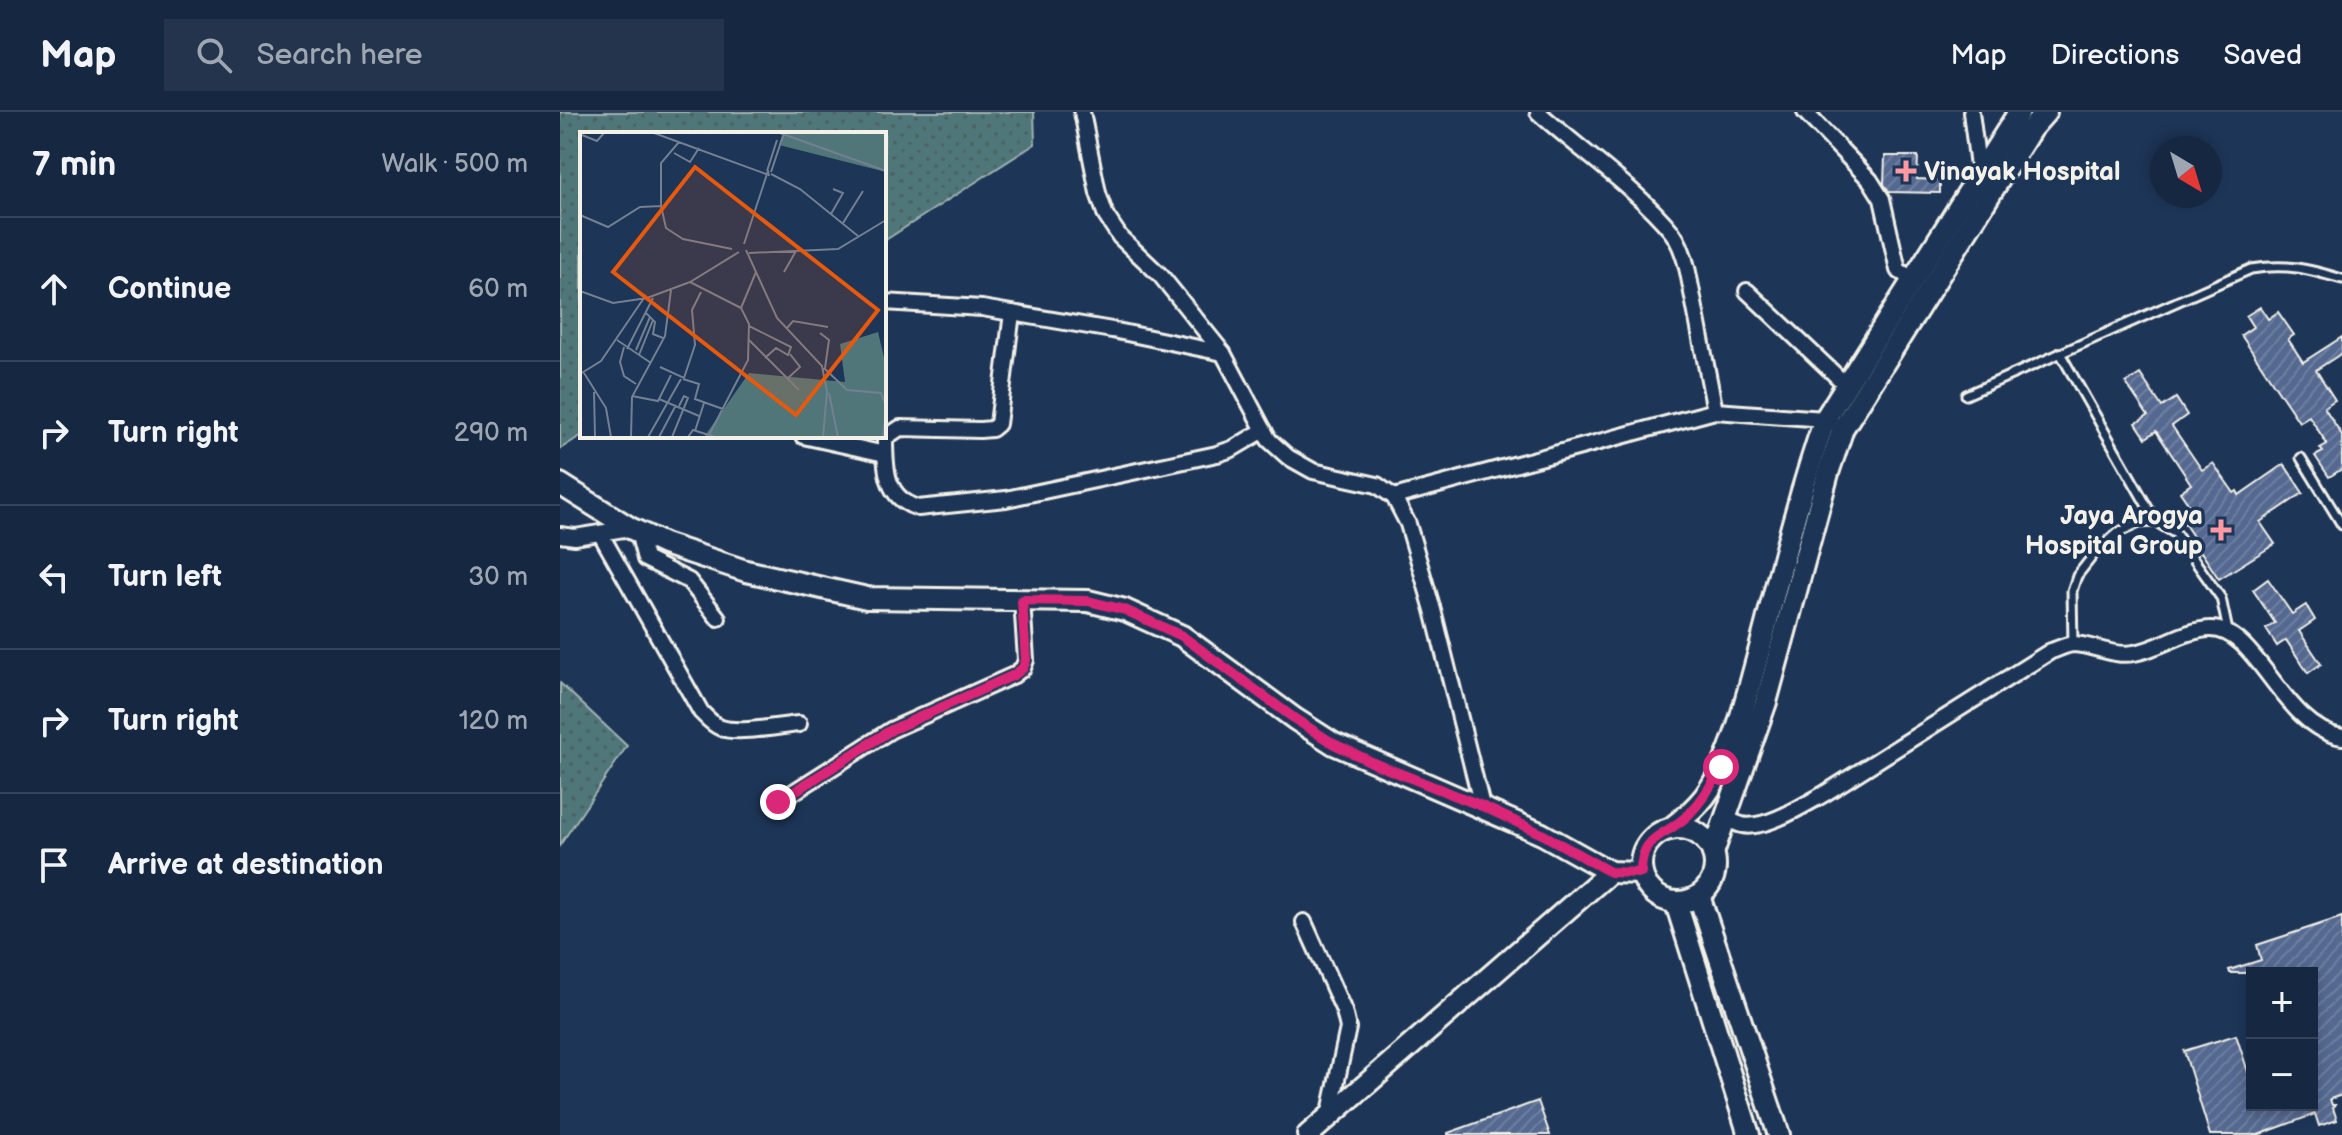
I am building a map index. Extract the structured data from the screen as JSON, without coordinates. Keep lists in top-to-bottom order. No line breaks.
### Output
{"places":{"health":["Vinayak Hospital","Jaya Arogya Hospital Group"]},"north":"bottom right","page":{"header":"Map","search":"Search here","nav":["Map","Directions","Saved"],"heading":["7 min","Walk · 500 m"],"list":[["Continue","60 m"],["Turn right","290 m"],["Turn left","30 m"],["Turn right","120 m"],"Arrive at destination"],"map_buttons":["+","−"]}}
